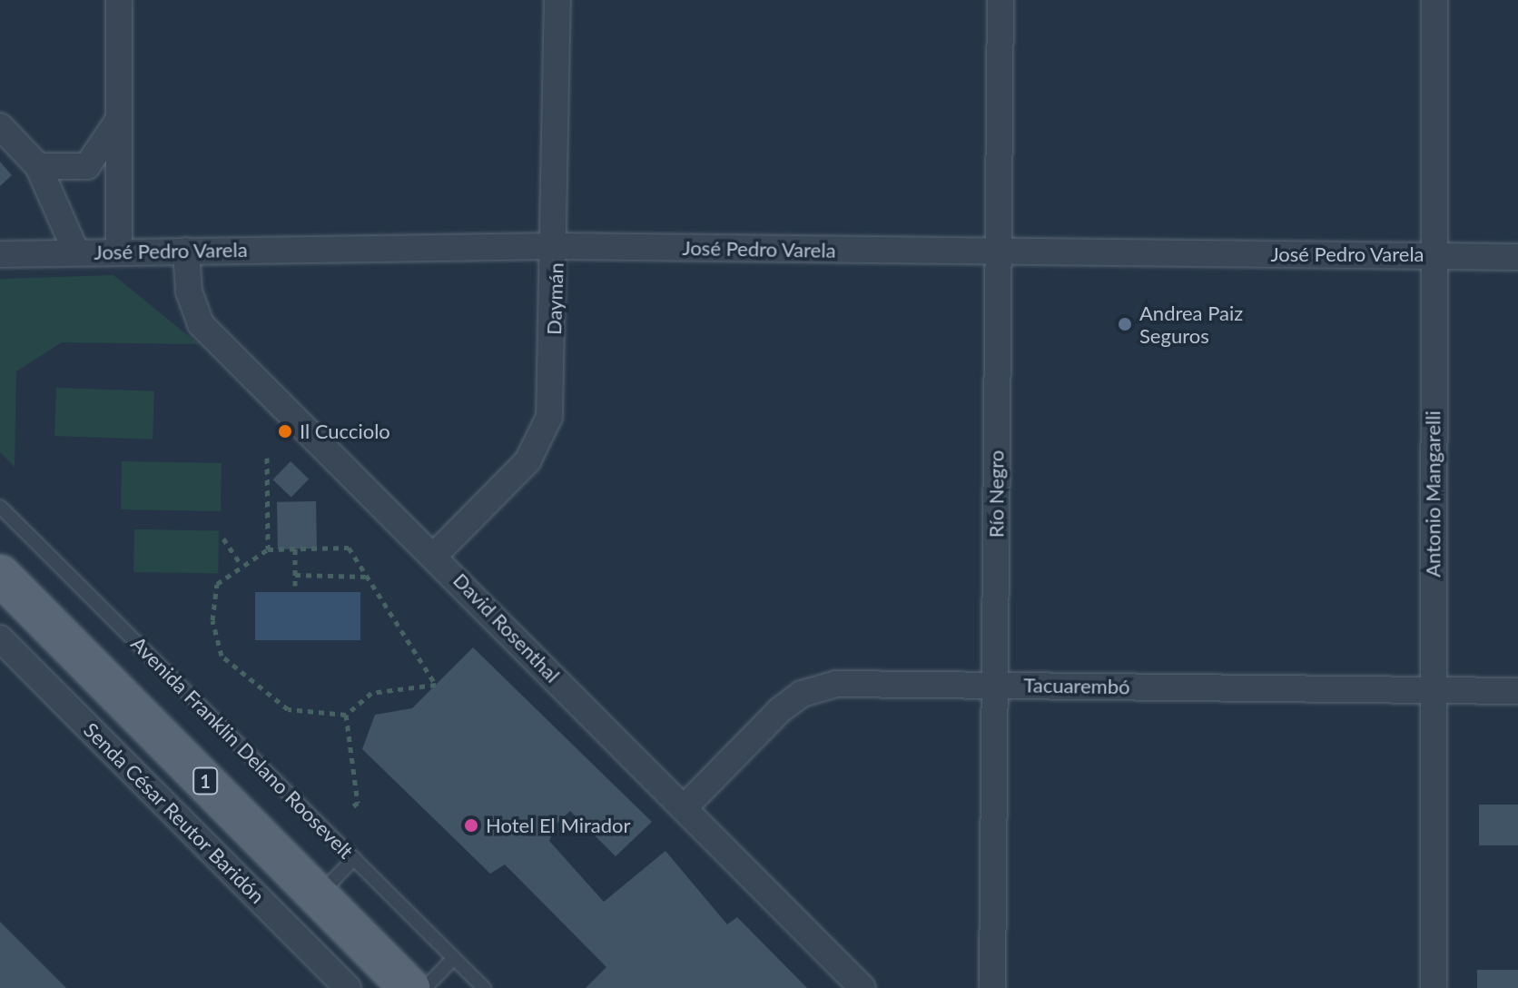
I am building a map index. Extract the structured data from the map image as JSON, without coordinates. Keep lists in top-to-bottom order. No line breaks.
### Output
{"streets":{"main road":["1"],"street":["José Pedro Varela","Daymán","Río Negro","Antonio Mangarelli","David Rosenthal","Tacuarembó","Senda César Reutor Baridón"],"lane":["Avenida Franklin Delano Roosevelt"]},"crossings":[["José Pedro Varela","Daymán"],["José Pedro Varela","Río Negro"],["José Pedro Varela","Antonio Mangarelli"],["José Pedro Varela","David Rosenthal"],["Daymán","David Rosenthal"],["Río Negro","Tacuarembó"],["Antonio Mangarelli","Tacuarembó"],["David Rosenthal","Tacuarembó"]],"places":["Andrea Paiz Seguros","Il Cucciolo","Hotel El Mirador"]}
